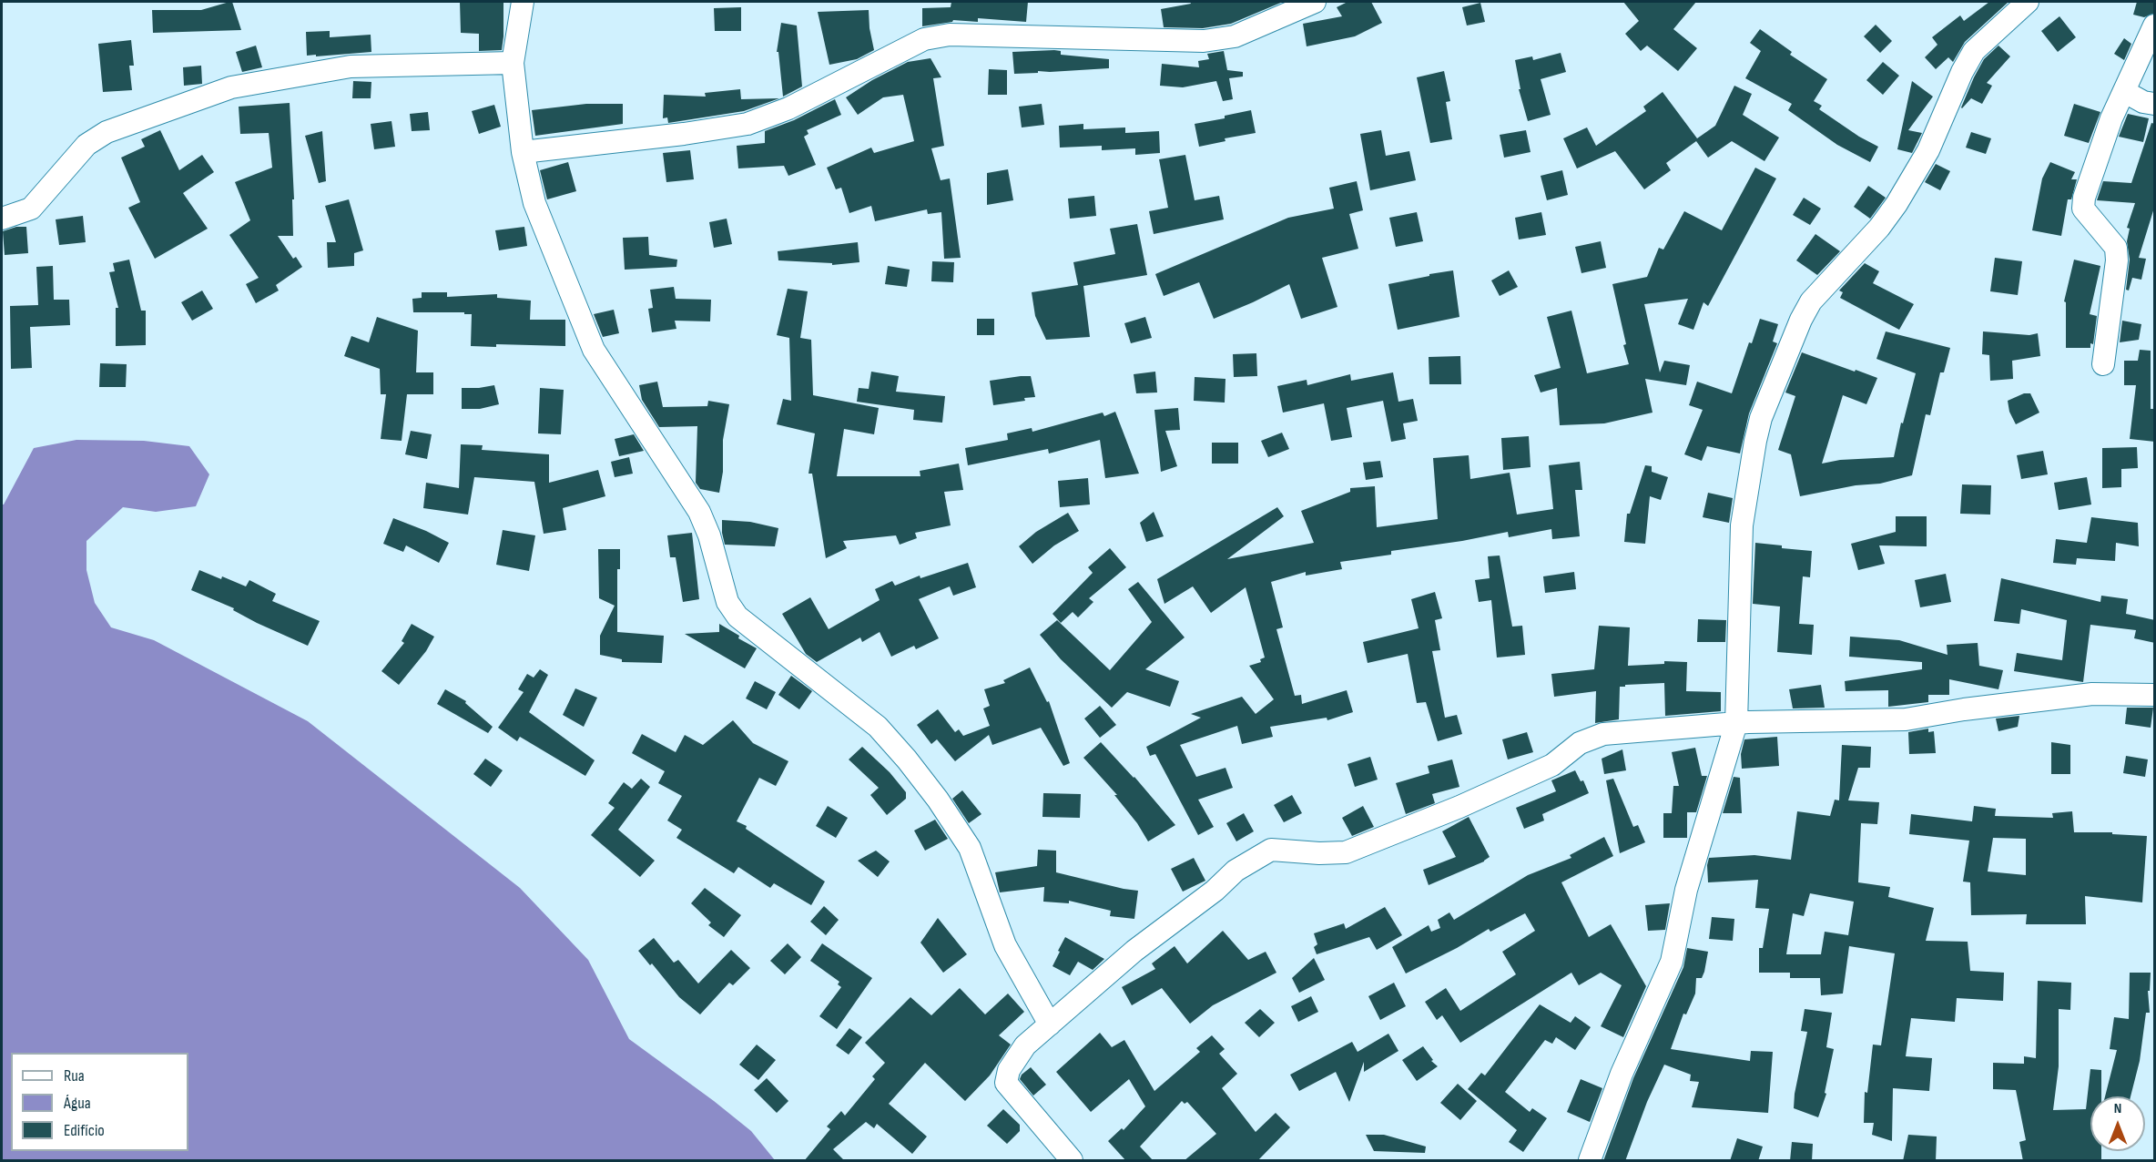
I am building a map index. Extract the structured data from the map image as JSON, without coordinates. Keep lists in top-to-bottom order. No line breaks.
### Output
{"legend":["Rua","Água","Edifício"],"north":"top"}
